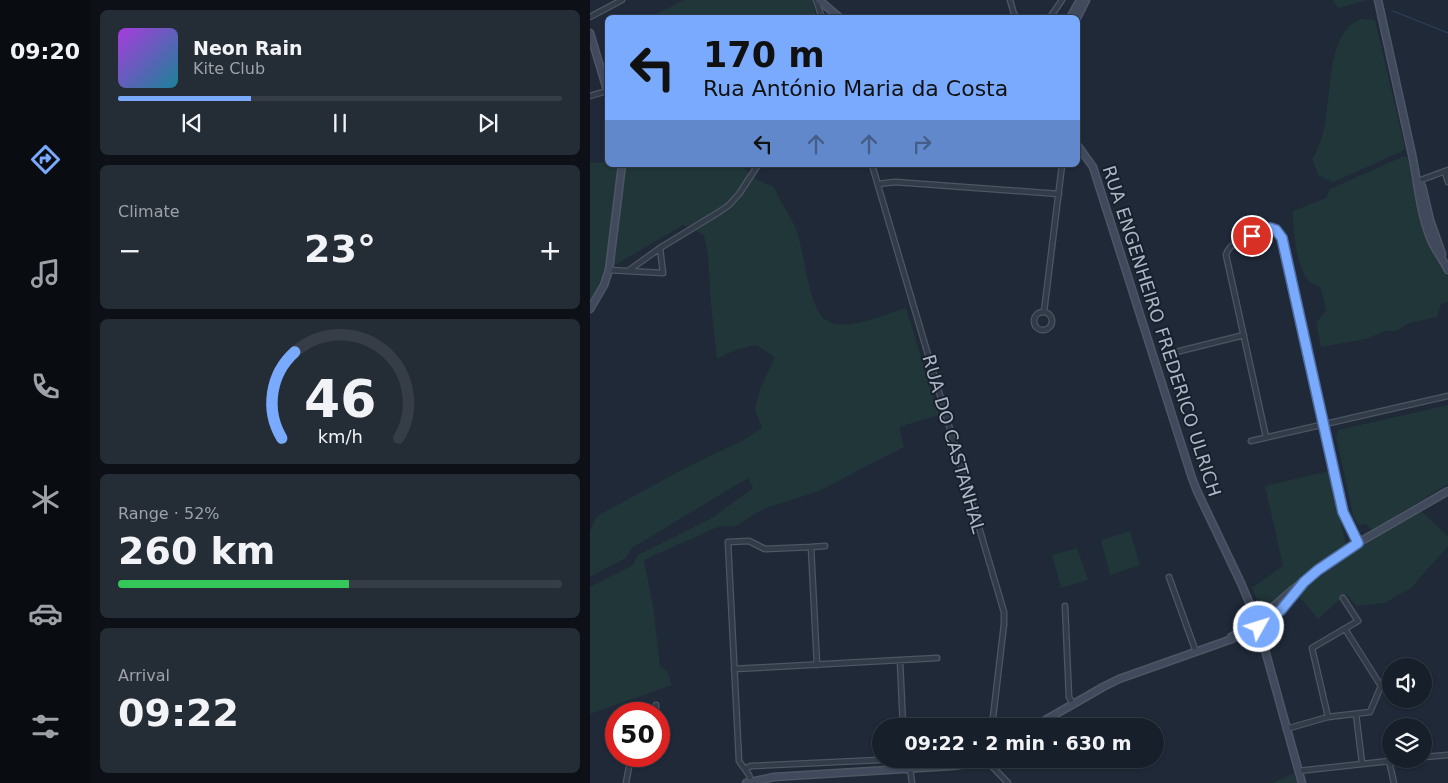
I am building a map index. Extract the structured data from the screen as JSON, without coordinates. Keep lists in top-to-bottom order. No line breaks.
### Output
{"streets":{"main road":["RUA ENGENHEIRO FREDERICO ULRICH"],"street":["RUA DO CASTANHAL"]},"page":{"tabs":"09:20","turn":["170 m","Rua António Maria da Costa"],"song":["Neon Rain","Kite Club"],"tile":["Climate",["Range · 52%","260 km"],["Arrival","09:22"]],"heat":["−","23°","+"],"limit":"50","trip":"09:22 · 2 min · 630 m","gauge":["46","km/h"]}}
